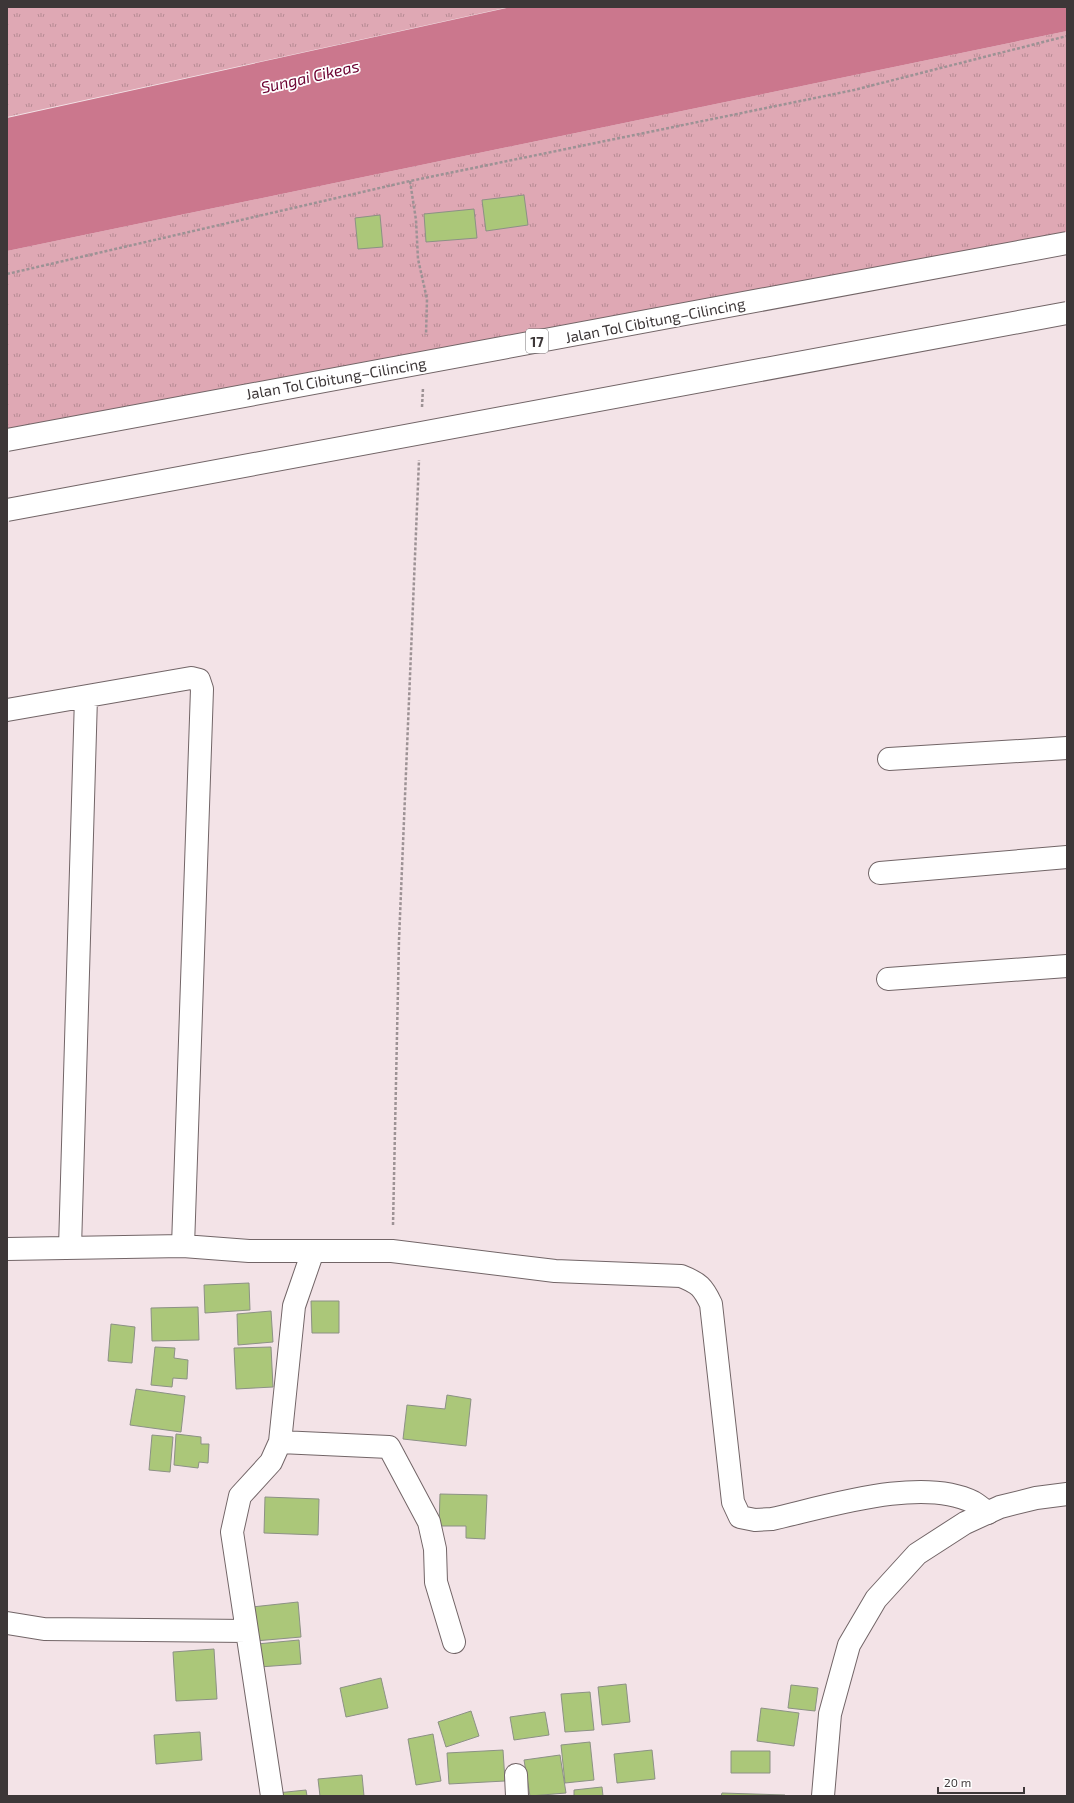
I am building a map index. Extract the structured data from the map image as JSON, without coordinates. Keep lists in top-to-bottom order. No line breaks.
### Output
{"streets":{"main road":["Jalan Tol Cibitung–Cilincing","17"]},"water":["Sungai Cikeas"],"scale_bar":"20 m"}
